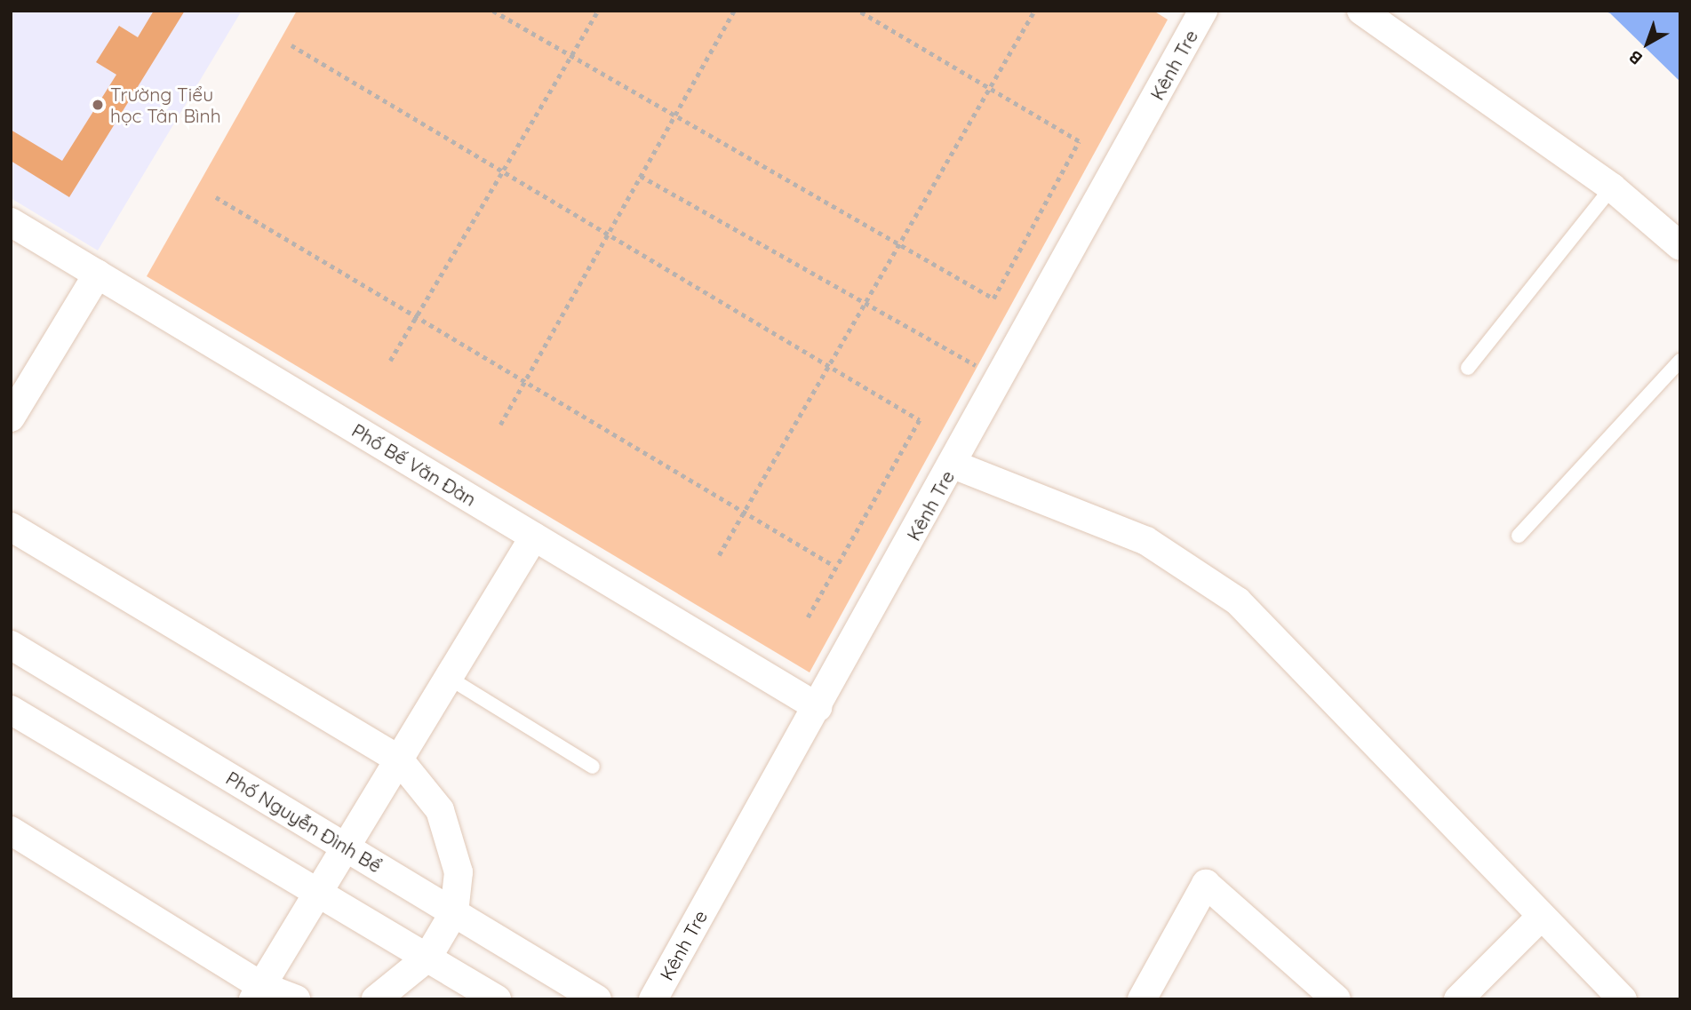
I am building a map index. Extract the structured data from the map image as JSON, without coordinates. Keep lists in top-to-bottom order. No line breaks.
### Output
{"streets":{"street":["Kênh Tre","Phố Bế Văn Đàn","Phố Nguyễn Đình Bể"]},"crossings":[["Kênh Tre","Phố Bế Văn Đàn"]],"places":["Trường Tiểu học Tân Bình"],"north":"bottom left"}
